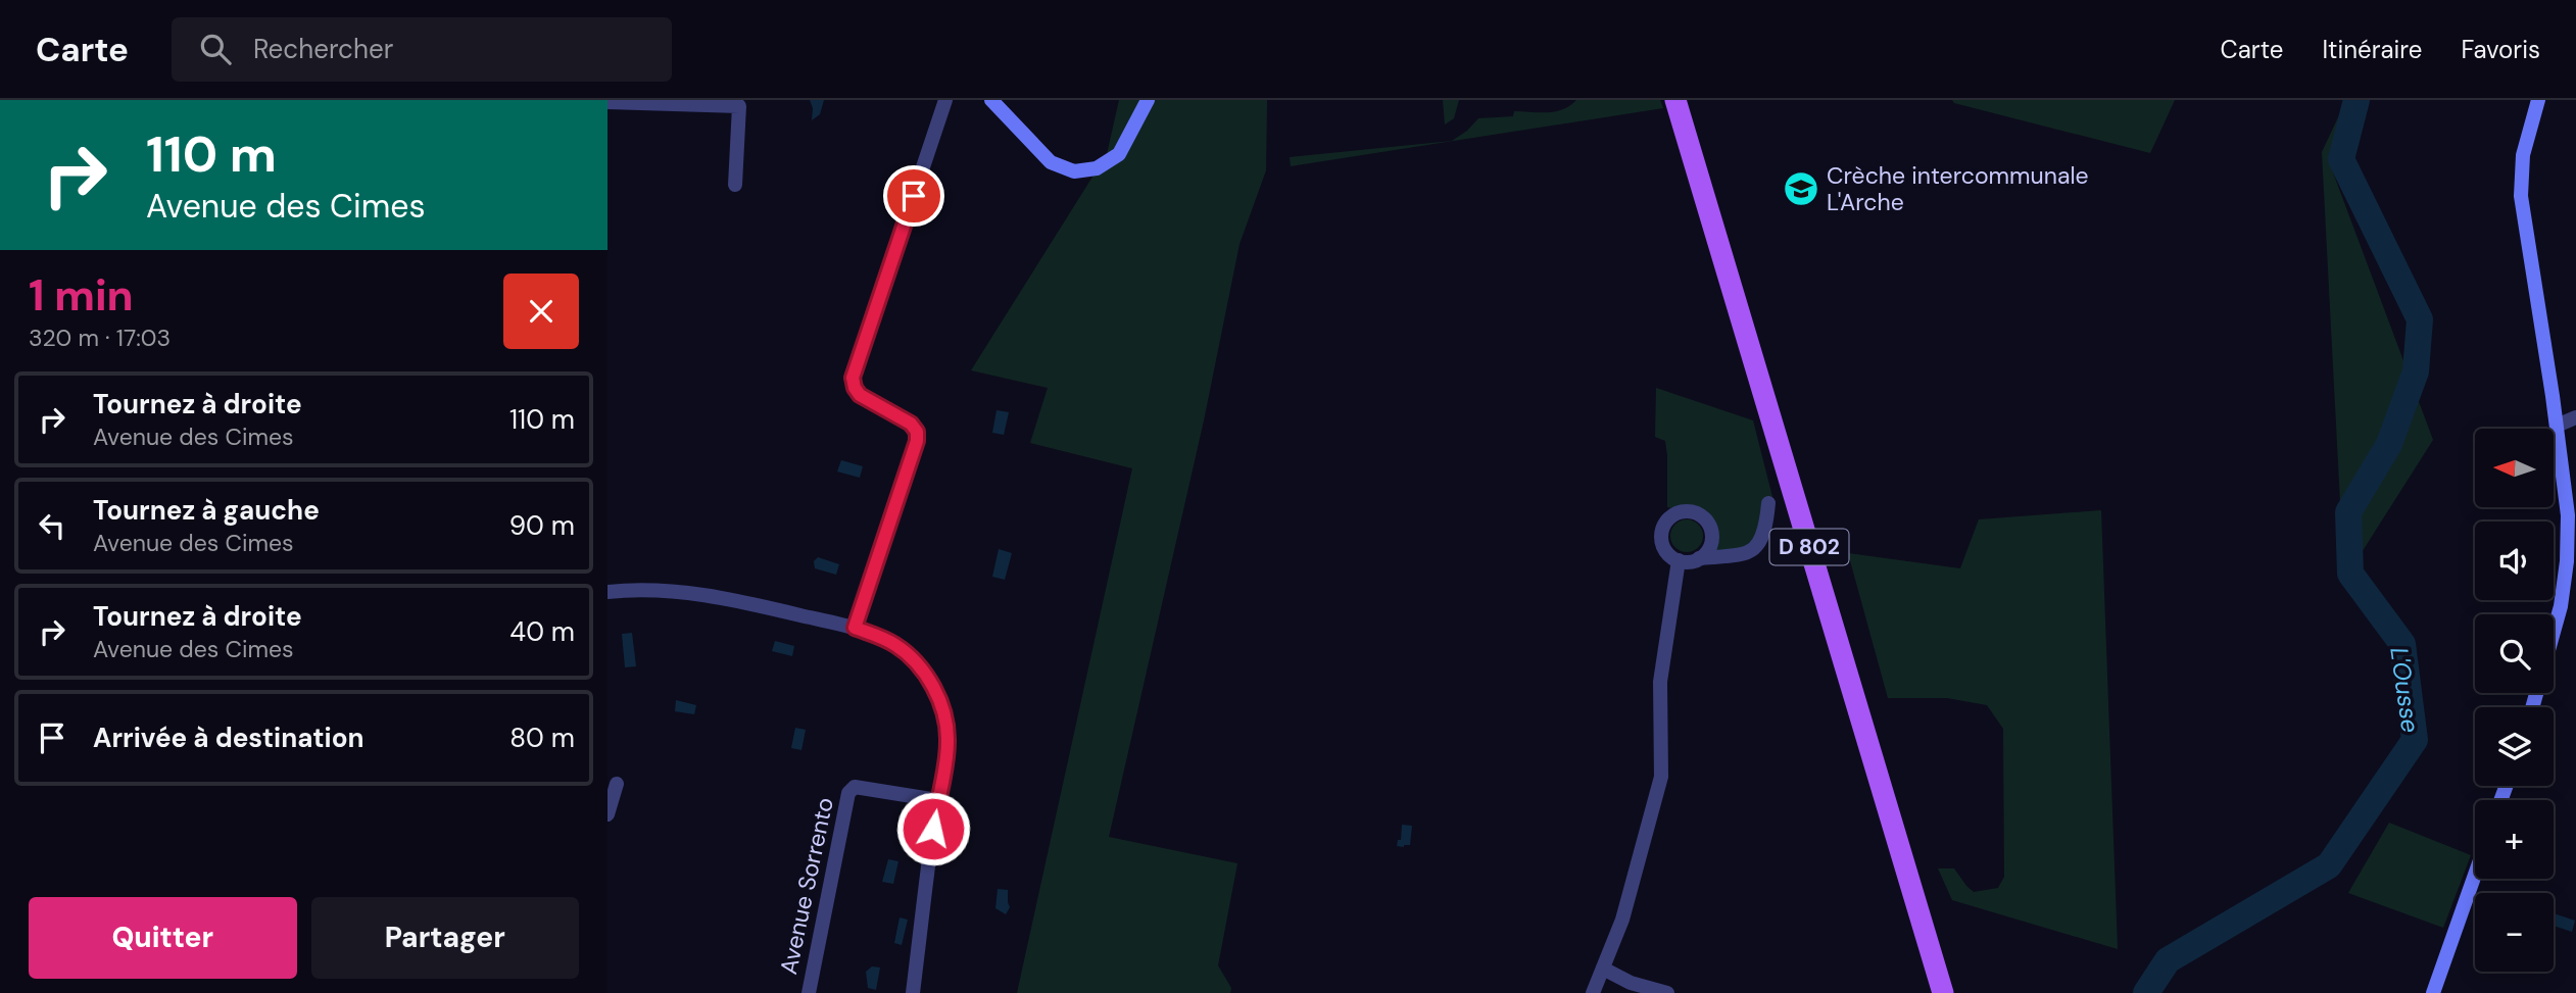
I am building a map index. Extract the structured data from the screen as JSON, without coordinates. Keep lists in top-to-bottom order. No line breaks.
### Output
{"streets":{"main road":["D 802"],"street":["Avenue Sorrento"]},"water":["L'Ousse"],"places":{"school or university":["Crèche intercommunale L'Arche"]},"north":"left","page":{"header":"Carte","search":"Rechercher","nav":["Carte","Itinéraire","Favoris"],"turn":["110 m","Avenue des Cimes"],"heading":["1 min","320 m · 17:03"],"list":[{"name":"Tournez à droite","note":"Avenue des Cimes","value":"110 m"},{"name":"Tournez à gauche","note":"Avenue des Cimes","value":"90 m"},{"name":"Tournez à droite","note":"Avenue des Cimes","value":"40 m"},{"name":"Arrivée à destination","value":"80 m"}],"map_buttons":["+","−"],"buttons":["Quitter","Partager"]}}
